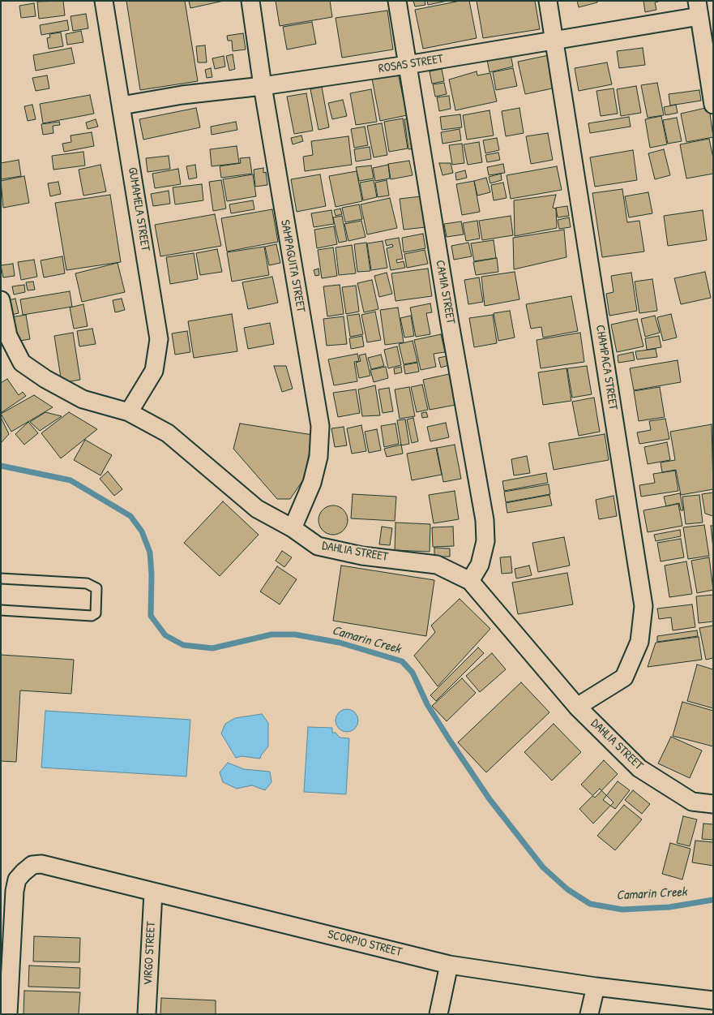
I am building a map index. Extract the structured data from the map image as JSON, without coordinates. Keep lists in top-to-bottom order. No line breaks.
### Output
{"streets":{"street":["ROSAS STREET","GUMAMELA STREET","SAMPAGUITA STREET","CAMIA STREET","CHAMPACA STREET","DAHLIA STREET","SCORPIO STREET","VIRGO STREET"]},"crossings":[["ROSAS STREET","GUMAMELA STREET"],["ROSAS STREET","SAMPAGUITA STREET"],["ROSAS STREET","CAMIA STREET"],["ROSAS STREET","CHAMPACA STREET"],["GUMAMELA STREET","DAHLIA STREET"],["SAMPAGUITA STREET","DAHLIA STREET"],["CAMIA STREET","DAHLIA STREET"],["CHAMPACA STREET","DAHLIA STREET"],["SCORPIO STREET","VIRGO STREET"]],"water":["Camarin Creek"]}
